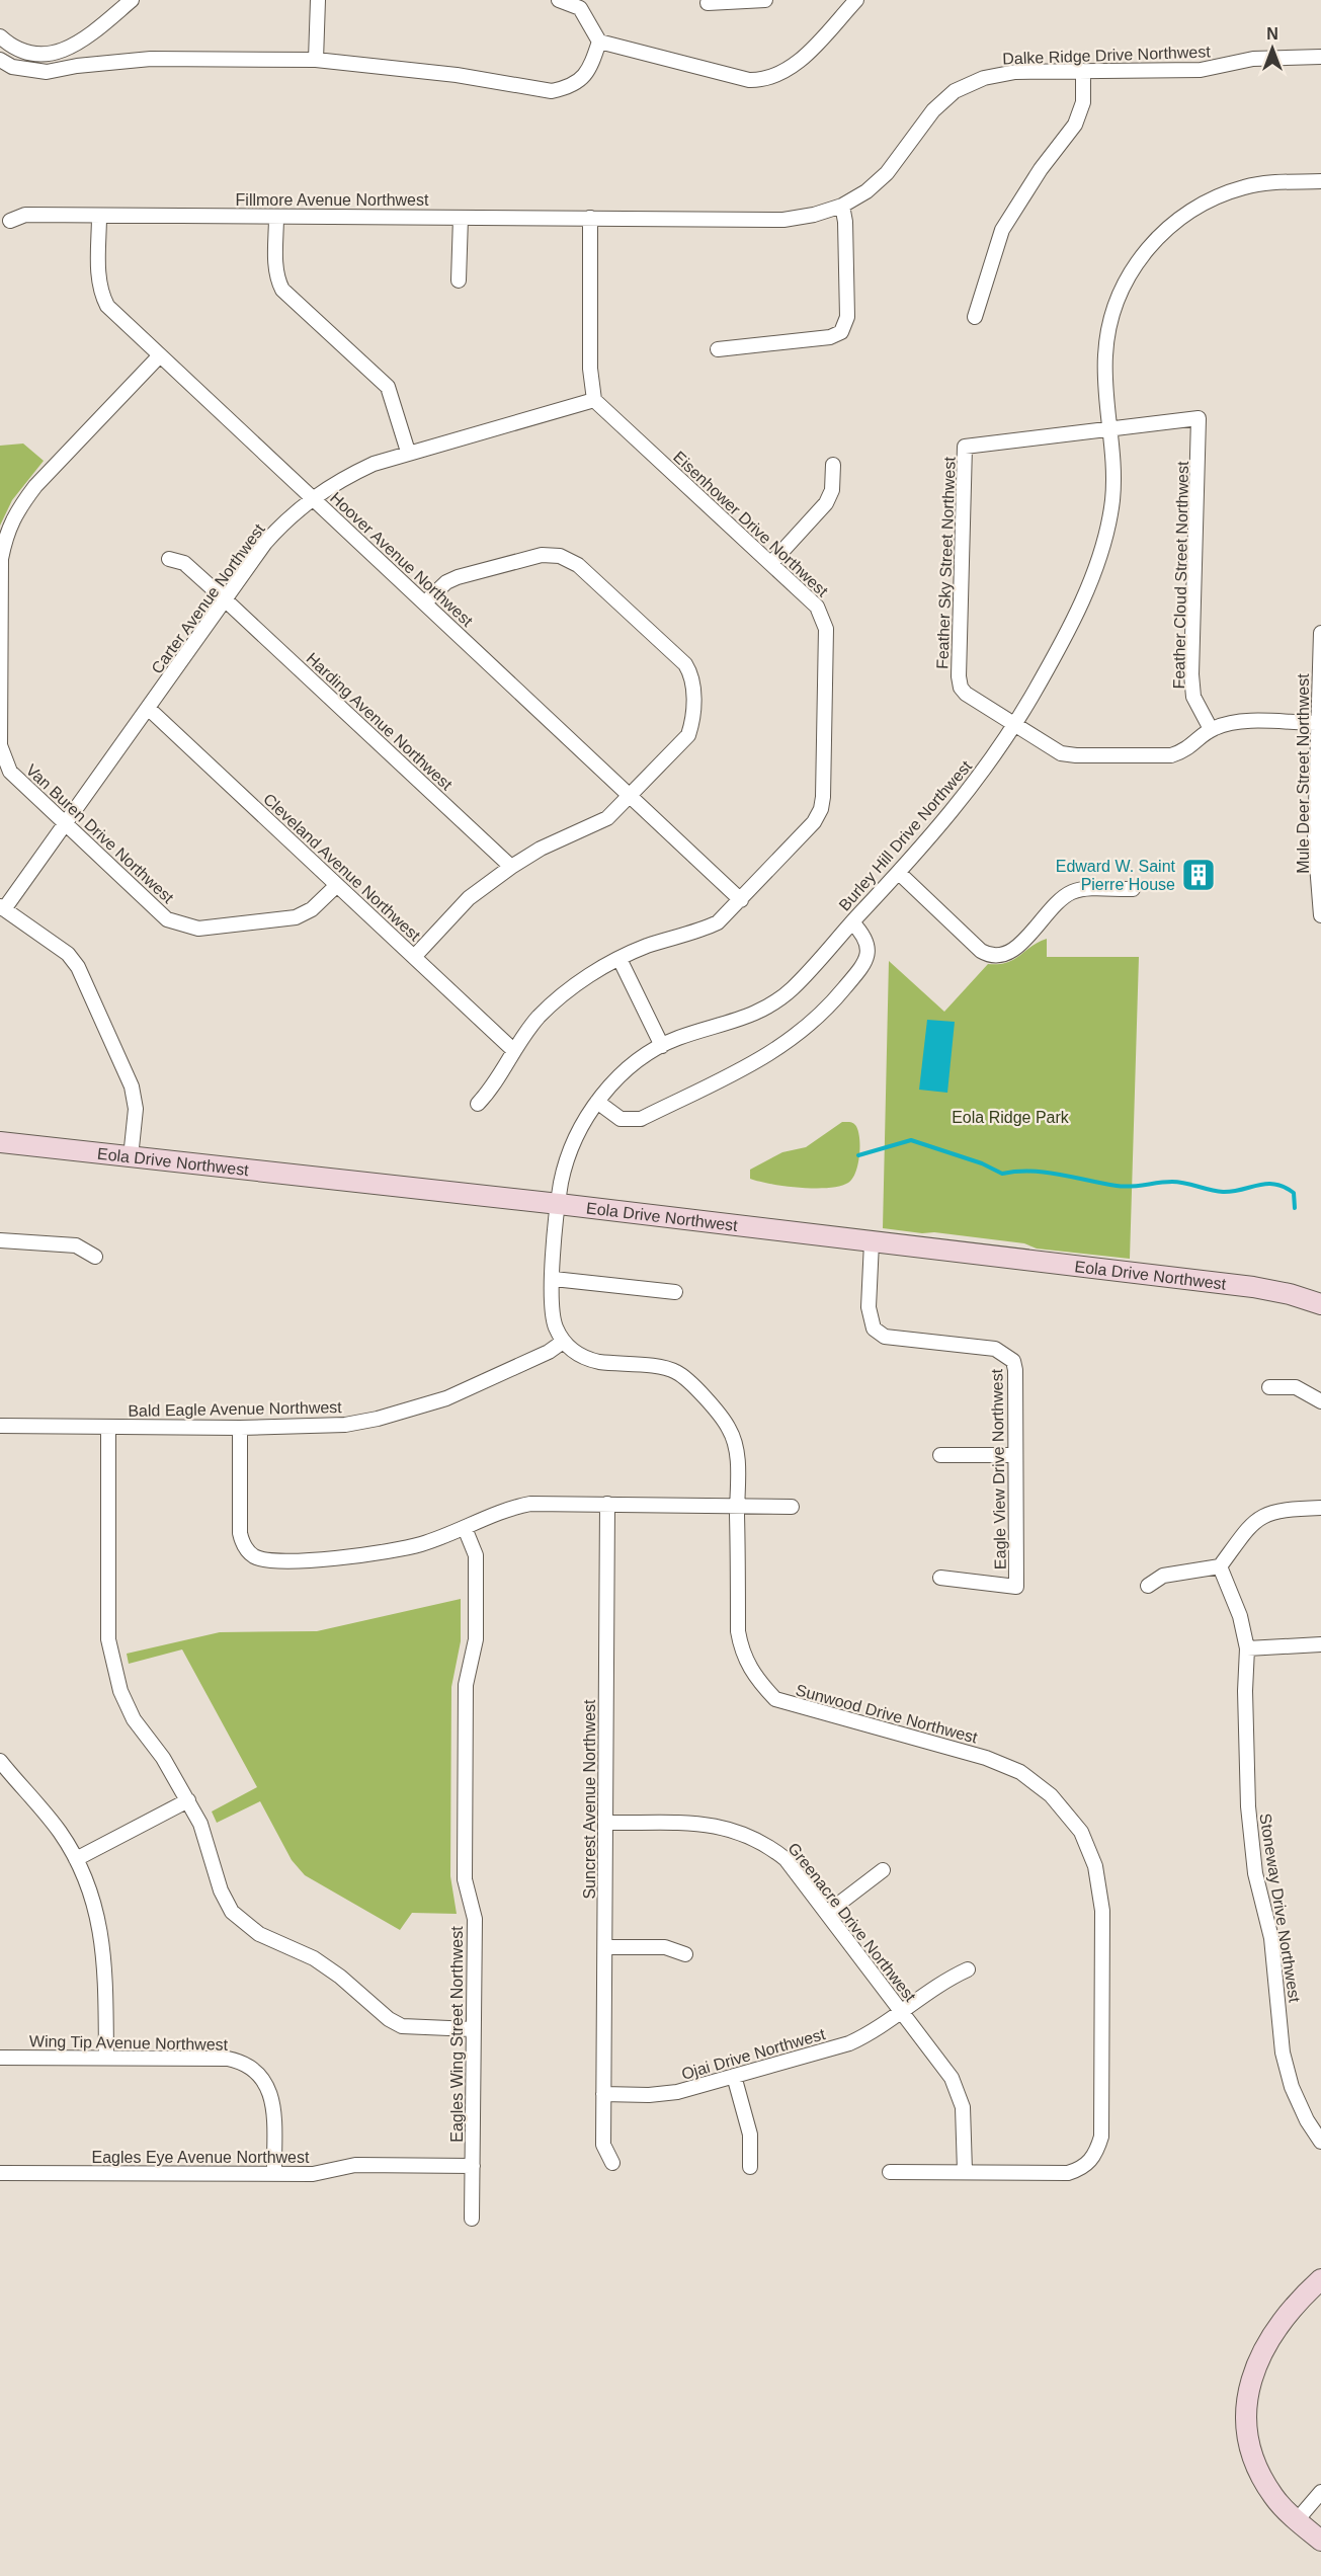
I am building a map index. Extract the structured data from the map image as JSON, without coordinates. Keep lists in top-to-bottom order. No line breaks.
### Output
{"streets":{"main road":["Eola Drive Northwest"],"street":["Dalke Ridge Drive Northwest","Fillmore Avenue Northwest","Eisenhower Drive Northwest","Hoover Avenue Northwest","Feather Sky Street Northwest","Feather Cloud Street Northwest","Carter Avenue Northwest","Harding Avenue Northwest","Mule Deer Street Northwest","Van Buren Drive Northwest","Burley Hill Drive Northwest","Cleveland Avenue Northwest","Bald Eagle Avenue Northwest","Eagle View Drive Northwest","Sunwood Drive Northwest","Suncrest Avenue Northwest","Stoneway Drive Northwest","Greenacre Drive Northwest","Eagles Wing Street Northwest","Wing Tip Avenue Northwest","Ojai Drive Northwest","Eagles Eye Avenue Northwest"]},"crossings":[["Dalke Ridge Drive Northwest","Fillmore Avenue Northwest"],["Fillmore Avenue Northwest","Hoover Avenue Northwest"],["Eisenhower Drive Northwest","Hoover Avenue Northwest"],["Eisenhower Drive Northwest","Carter Avenue Northwest"],["Eisenhower Drive Northwest","Cleveland Avenue Northwest"],["Hoover Avenue Northwest","Carter Avenue Northwest"],["Hoover Avenue Northwest","Van Buren Drive Northwest"],["Feather Sky Street Northwest","Feather Cloud Street Northwest"],["Feather Sky Street Northwest","Burley Hill Drive Northwest"],["Feather Cloud Street Northwest","Burley Hill Drive Northwest"],["Carter Avenue Northwest","Harding Avenue Northwest"],["Carter Avenue Northwest","Van Buren Drive Northwest"],["Carter Avenue Northwest","Cleveland Avenue Northwest"],["Van Buren Drive Northwest","Cleveland Avenue Northwest"],["Burley Hill Drive Northwest","Eola Drive Northwest"],["Eola Drive Northwest","Eagle View Drive Northwest"],["Bald Eagle Avenue Northwest","Sunwood Drive Northwest"],["Sunwood Drive Northwest","Greenacre Drive Northwest"],["Suncrest Avenue Northwest","Greenacre Drive Northwest"],["Suncrest Avenue Northwest","Ojai Drive Northwest"],["Greenacre Drive Northwest","Ojai Drive Northwest"],["Eagles Wing Street Northwest","Eagles Eye Avenue Northwest"],["Wing Tip Avenue Northwest","Eagles Eye Avenue Northwest"]],"parks":["Eola Ridge Park"],"places":{"building":["Edward W. Saint Pierre House"]},"north":"top"}
